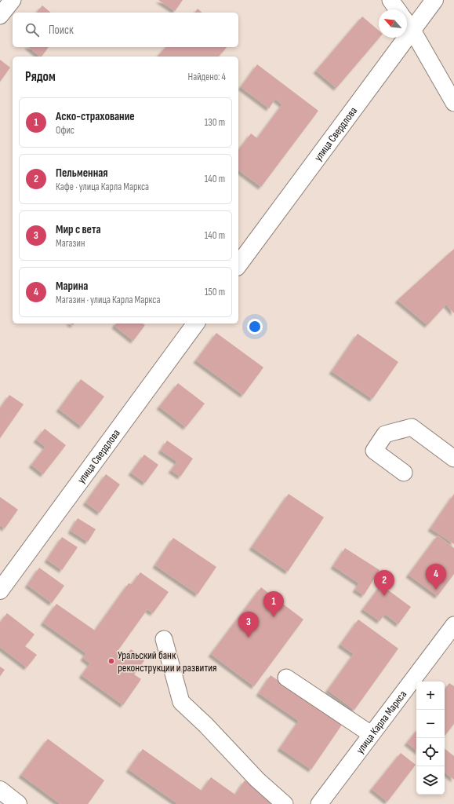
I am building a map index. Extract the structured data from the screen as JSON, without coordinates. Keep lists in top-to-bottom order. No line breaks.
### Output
{"streets":{"main road":["улица Свердлова"],"street":["улица Карла Маркса"]},"places":["Уральский банк реконструкции и развития"],"north":"top left","page":{"search":"Поиск","heading":["Рядом","Найдено: 4"],"list":[{"mark":"1","name":"Аско-страхование","note":"Офис","value":"130 m"},{"mark":"2","name":"Пельменная","note":"Кафе · улица Карла Маркса","value":"140 m"},{"mark":"3","name":"Мир с вета","note":"Магазин","value":"140 m"},{"mark":"4","name":"Марина","note":"Магазин · улица Карла Маркса","value":"150 m"}],"pins":["4","2","1","3"],"map_buttons":["+","−"]}}
